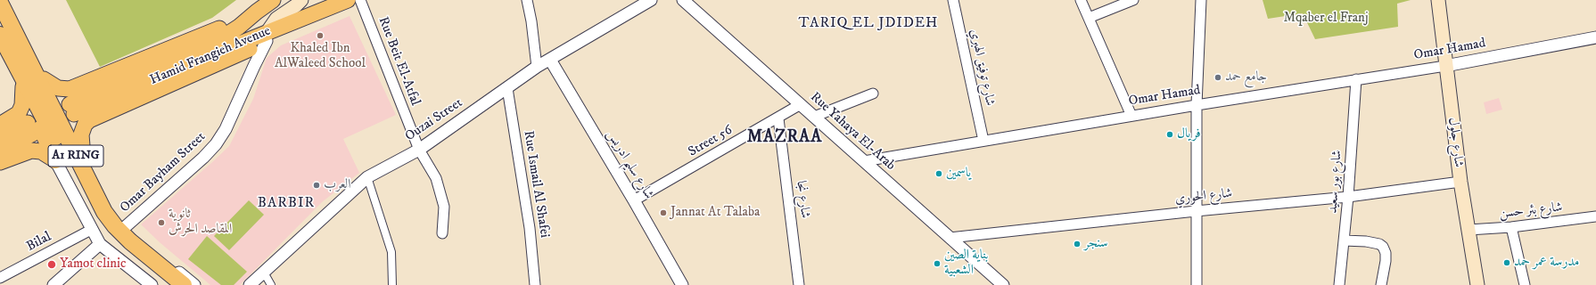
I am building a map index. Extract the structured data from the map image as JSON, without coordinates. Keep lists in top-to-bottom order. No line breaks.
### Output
{"streets":{"highway":["A1 RING"],"main road":["Hamid Frangieh Avenue","شارع جلول"],"street":["Omar Hamad","Rue Beit El-Atfal","شارع توفيق الهبري","Ouzai Street","Rue Yahaya El-Arab","Street 56","شارع سليم ادريس","Omar Bayham Street","شارع بور سعيد","Rue Ismail Al Shafei","شارع الحوري","شارع نجا","شارع بئر حسن","Bilal"]},"crossings":[["Omar Hamad","شارع توفيق الهبري"],["Omar Hamad","Rue Yahaya El-Arab"],["Omar Hamad","شارع جلول"],["Omar Hamad","شارع بور سعيد"],["Hamid Frangieh Avenue","Omar Bayham Street"],["Rue Beit El-Atfal","Ouzai Street"],["Ouzai Street","شارع سليم ادريس"],["Ouzai Street","Rue Ismail Al Shafei"],["Rue Yahaya El-Arab","Street 56"],["Rue Yahaya El-Arab","شارع الحوري"],["Street 56","شارع سليم ادريس"],["Street 56","شارع نجا"],["شارع جلول","شارع الحوري"],["شارع جلول","شارع بئر حسن"],["شارع بور سعيد","شارع الحوري"]],"districts":["TARIQ EL JDIDEH","MAZRAA","BARBIR"],"parks":["Mqaber el Franj"],"places":["Khaled Ibn AlWaleed School","جامع حمد","فريال","ياسمين","العرب","Jannat At Talaba","ثانوية المقاصد الحرش","سنجر","مدرسة عمر حمد","بناية الصين الشعبية","Yamot clinic"]}
